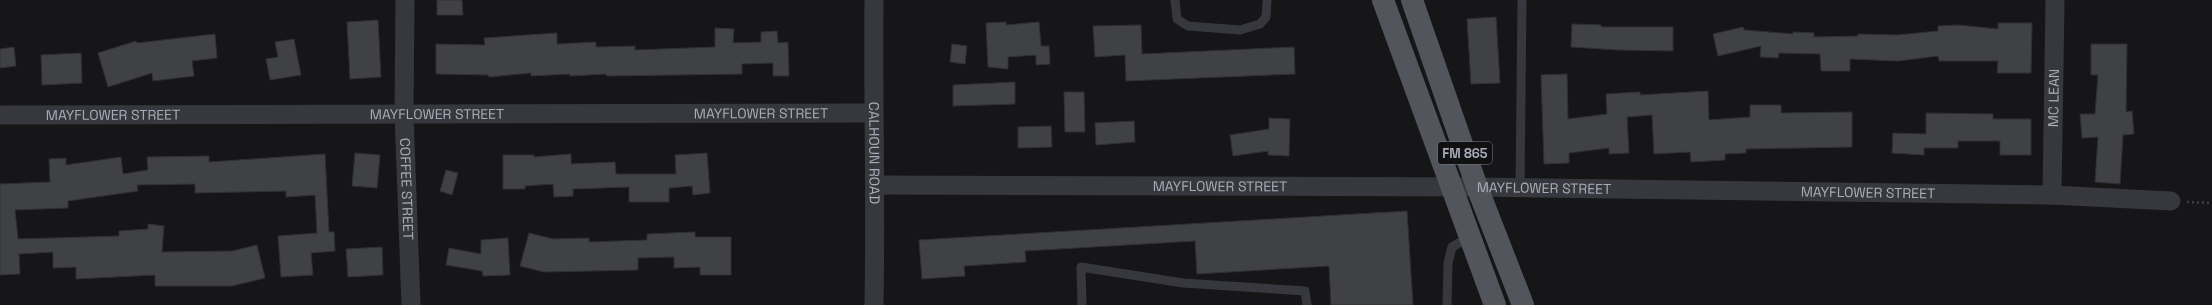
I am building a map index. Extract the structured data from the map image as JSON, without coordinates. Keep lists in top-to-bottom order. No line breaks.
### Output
{"streets":{"main road":["FM 865"],"street":["MC LEAN","MAYFLOWER STREET","CALHOUN ROAD","COFFEE STREET"]},"crossings":[["MC LEAN","MAYFLOWER STREET"],["MAYFLOWER STREET","CALHOUN ROAD"],["MAYFLOWER STREET","FM 865"],["MAYFLOWER STREET","COFFEE STREET"]]}
